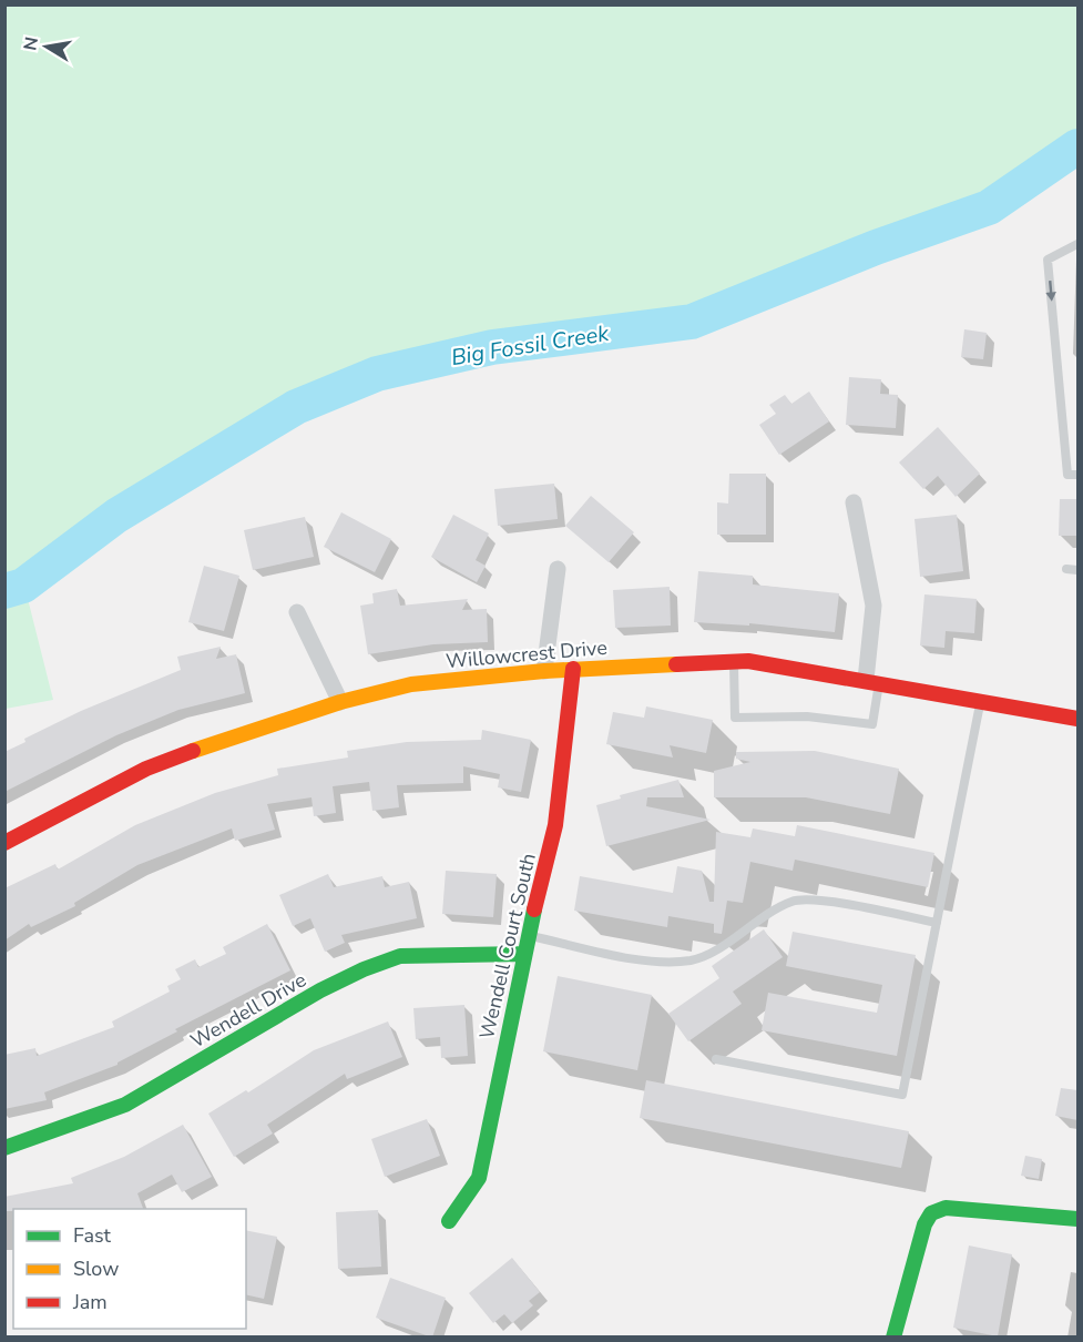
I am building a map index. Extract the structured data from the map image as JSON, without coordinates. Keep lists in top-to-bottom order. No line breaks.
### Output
{"streets":{"street":["Willowcrest Drive","Wendell Court South","Wendell Drive"]},"crossings":[["Willowcrest Drive","Wendell Court South"],["Wendell Court South","Wendell Drive"]],"water":["Big Fossil Creek"],"legend":["Fast","Slow","Jam"],"north":"left"}
